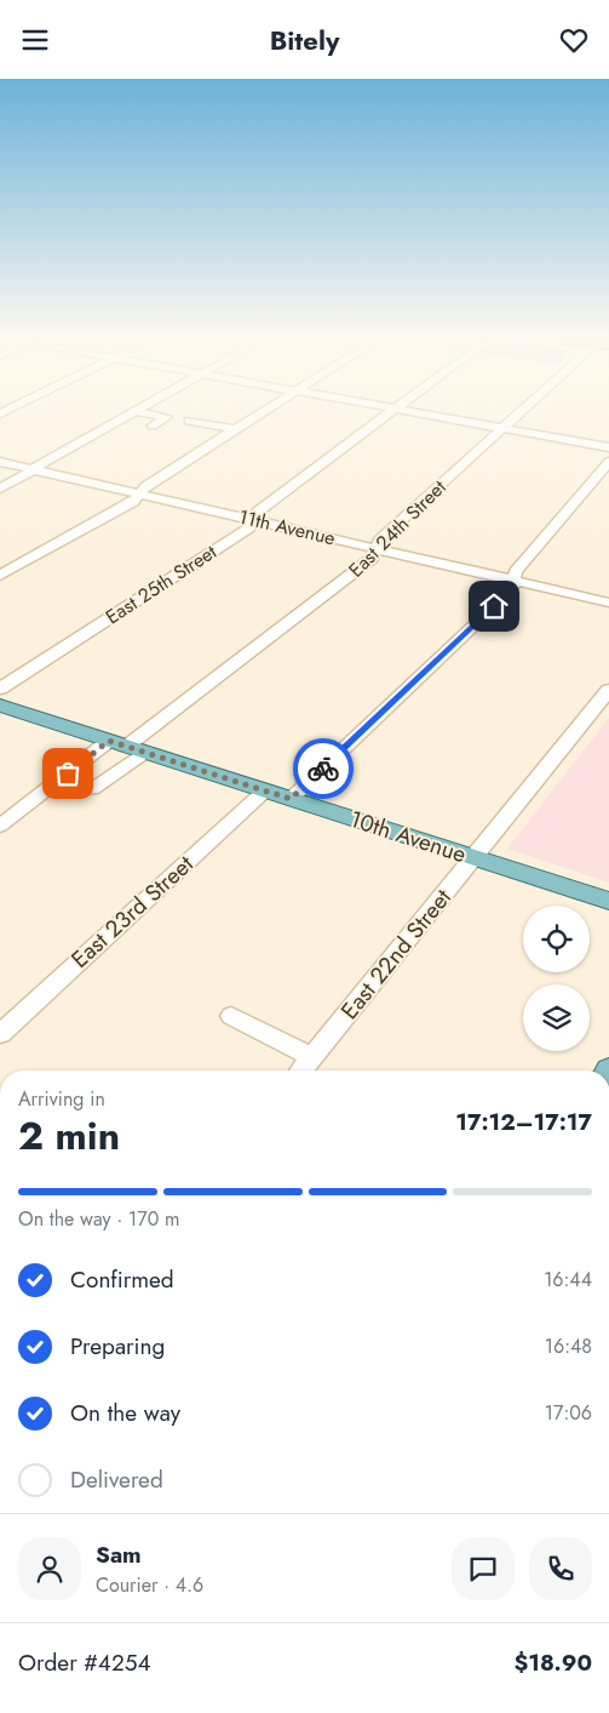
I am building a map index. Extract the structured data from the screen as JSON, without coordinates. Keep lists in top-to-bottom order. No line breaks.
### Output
{"streets":{"main road":["10th Avenue"],"street":["11th Avenue","East 24th Street","East 25th Street","East 23rd Street","East 22nd Street"]},"crossings":[["11th Avenue","East 24th Street"],["11th Avenue","East 25th Street"],["East 24th Street","10th Avenue"],["10th Avenue","East 23rd Street"],["10th Avenue","East 22nd Street"]],"page":{"header":"Bitely","heading":["2 min","Arriving in","17:12–17:17"],"panel":["Sam","Courier · 4.6","Order #4254","$18.90"],"bar":"On the way · 170 m","list":[["Confirmed","16:44"],["Preparing","16:48"],["On the way","17:06"],"Delivered"]}}
